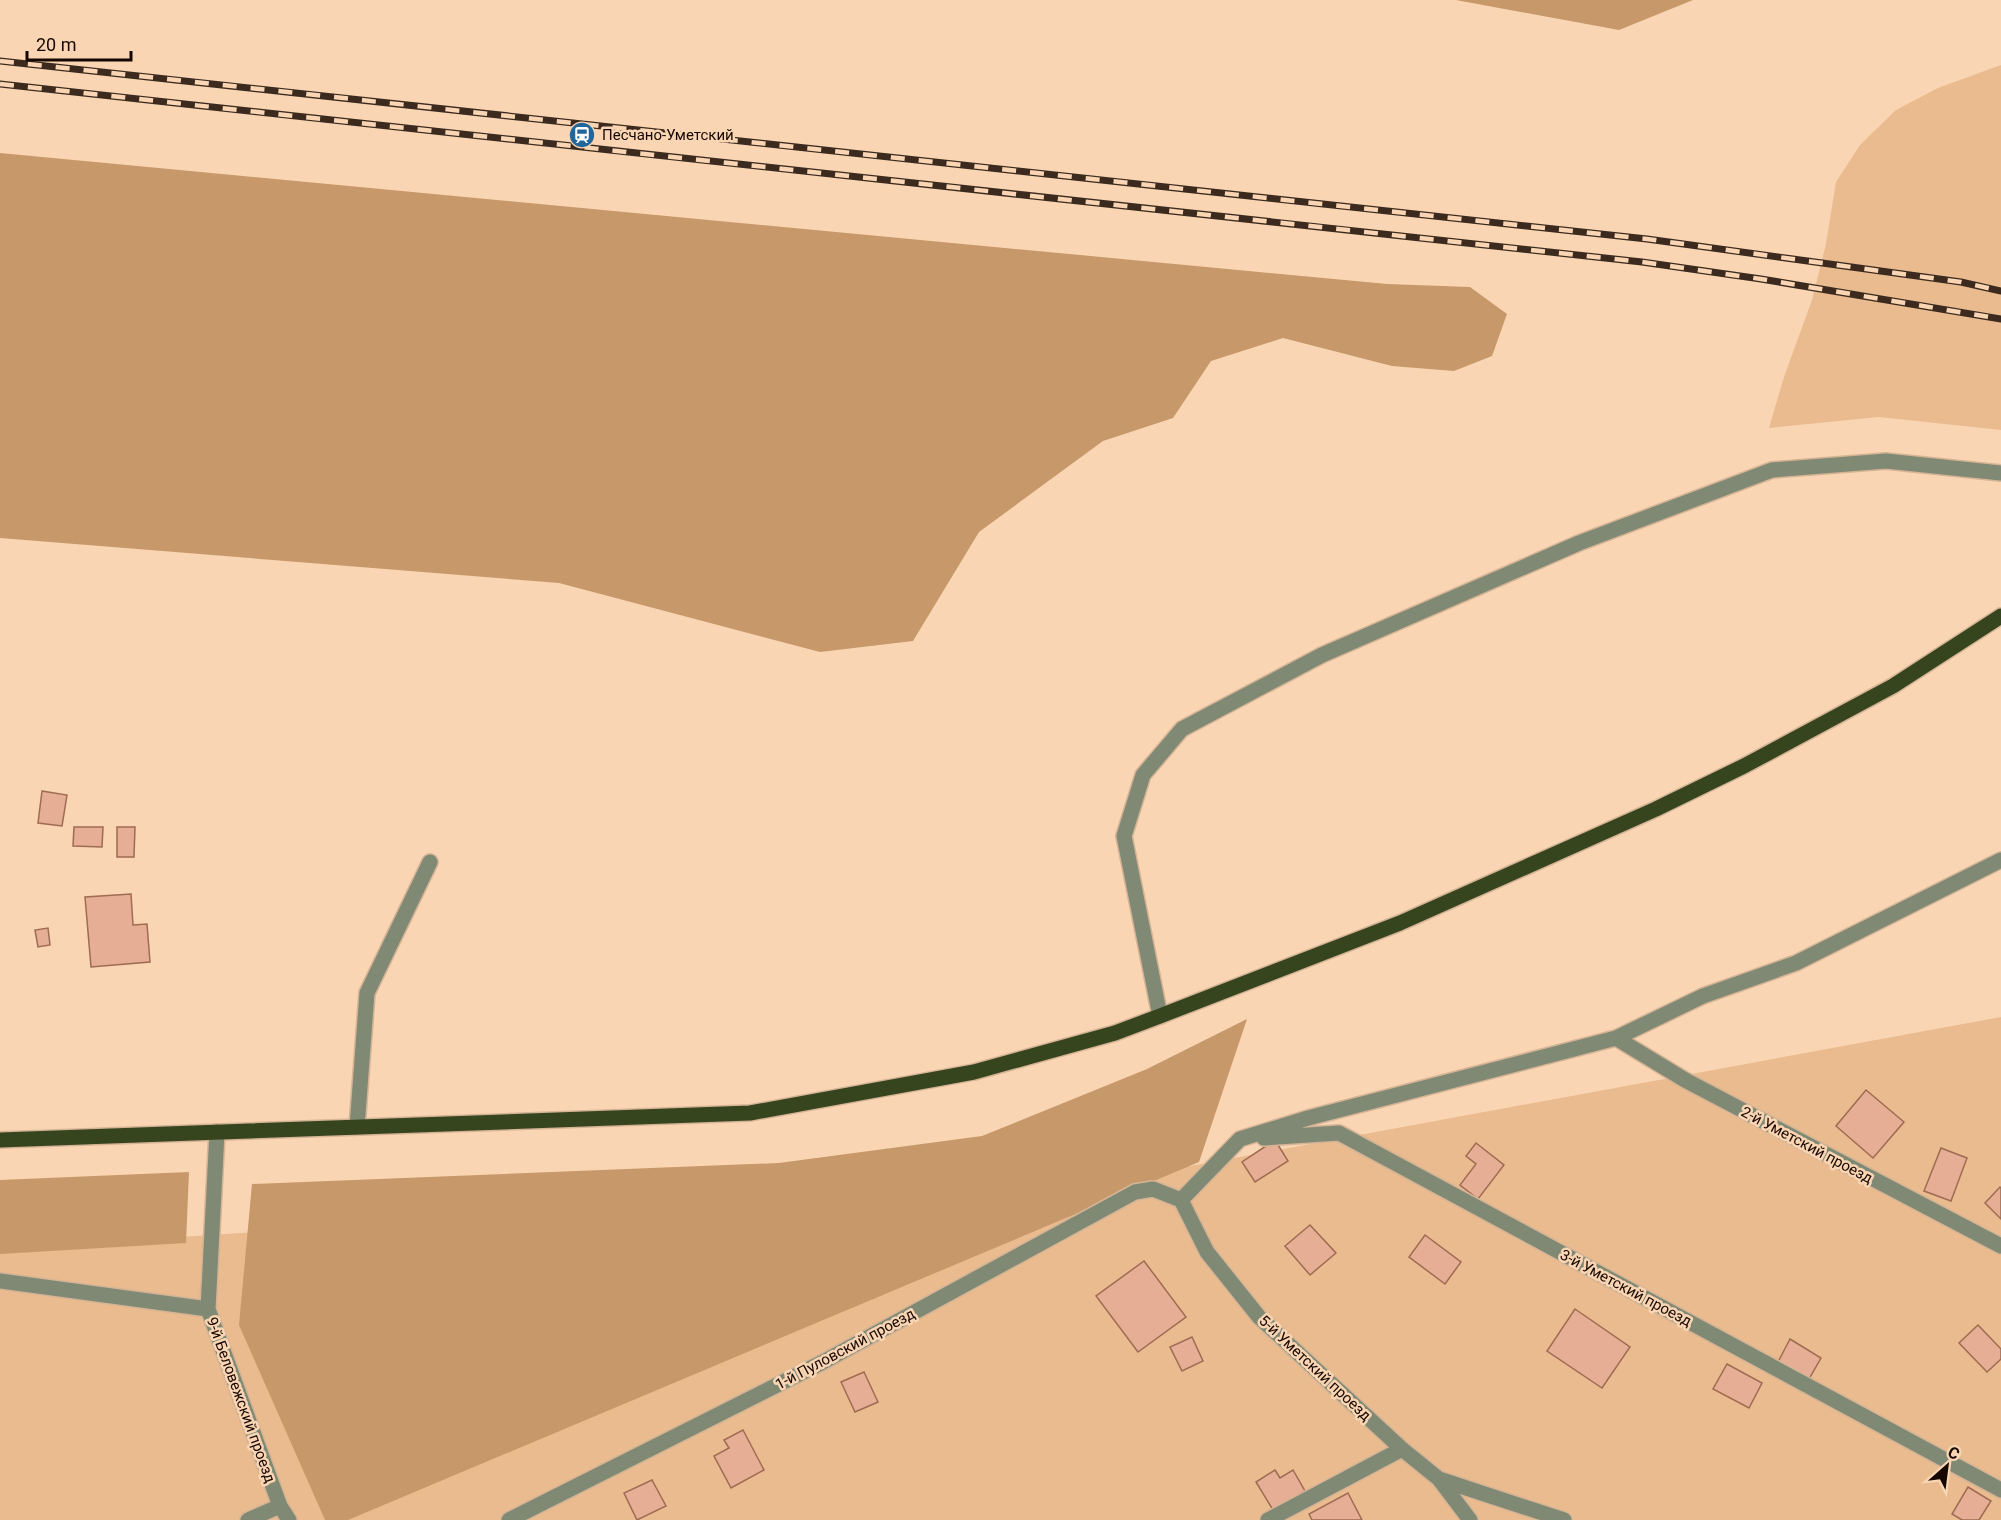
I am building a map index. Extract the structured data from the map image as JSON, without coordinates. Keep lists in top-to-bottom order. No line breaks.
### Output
{"streets":{"lane":["2-й Уметский проезд","3-й Уметский проезд","1-й Пуловский проезд","5-й Уметский проезд","9-й Беловежский проезд"]},"crossings":[["1-й Пуловский проезд","5-й Уметский проезд"]],"places":{"station":["Песчано-Уметский"]},"scale_bar":"20 m","north":"top right"}
